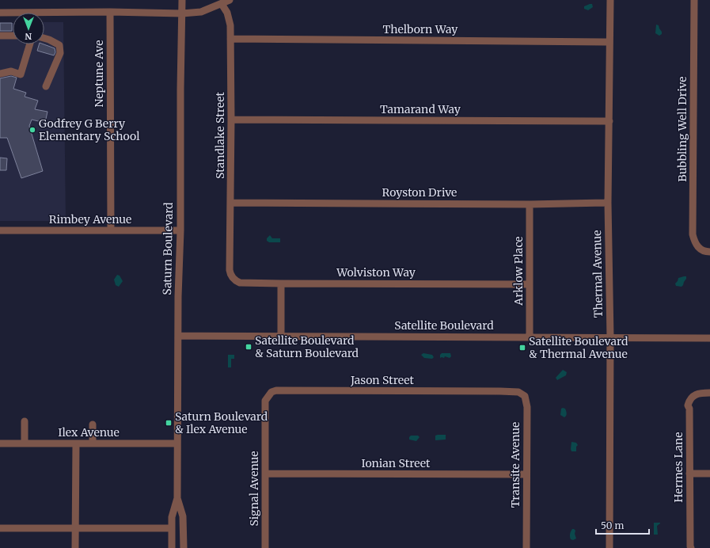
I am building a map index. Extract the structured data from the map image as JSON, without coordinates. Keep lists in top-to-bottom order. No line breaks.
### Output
{"streets":{"street":["Thelborn Way","Neptune Ave","Tamarand Way","Bubbling Well Drive","Standlake Street","Royston Drive","Rimbey Avenue","Saturn Boulevard","Arklow Place","Wolviston Way","Thermal Avenue","Satellite Boulevard","Jason Street","Ilex Avenue","Ionian Street","Transite Avenue","Hermes Lane","Signal Avenue"]},"crossings":[["Thelborn Way","Standlake Street"],["Thelborn Way","Thermal Avenue"],["Neptune Ave","Rimbey Avenue"],["Tamarand Way","Standlake Street"],["Tamarand Way","Thermal Avenue"],["Standlake Street","Royston Drive"],["Standlake Street","Wolviston Way"],["Royston Drive","Arklow Place"],["Royston Drive","Thermal Avenue"],["Rimbey Avenue","Saturn Boulevard"],["Saturn Boulevard","Satellite Boulevard"],["Saturn Boulevard","Ilex Avenue"],["Arklow Place","Wolviston Way"],["Arklow Place","Satellite Boulevard"],["Thermal Avenue","Satellite Boulevard"],["Jason Street","Transite Avenue"],["Jason Street","Signal Avenue"],["Ionian Street","Transite Avenue"],["Ionian Street","Signal Avenue"]],"places":{"other":["Godfrey G Berry Elementary School"],"transit":["Satellite Boulevard & Saturn Boulevard","Satellite Boulevard & Thermal Avenue","Saturn Boulevard & Ilex Avenue"]},"scale_bar":"50 m","north":"bottom"}
